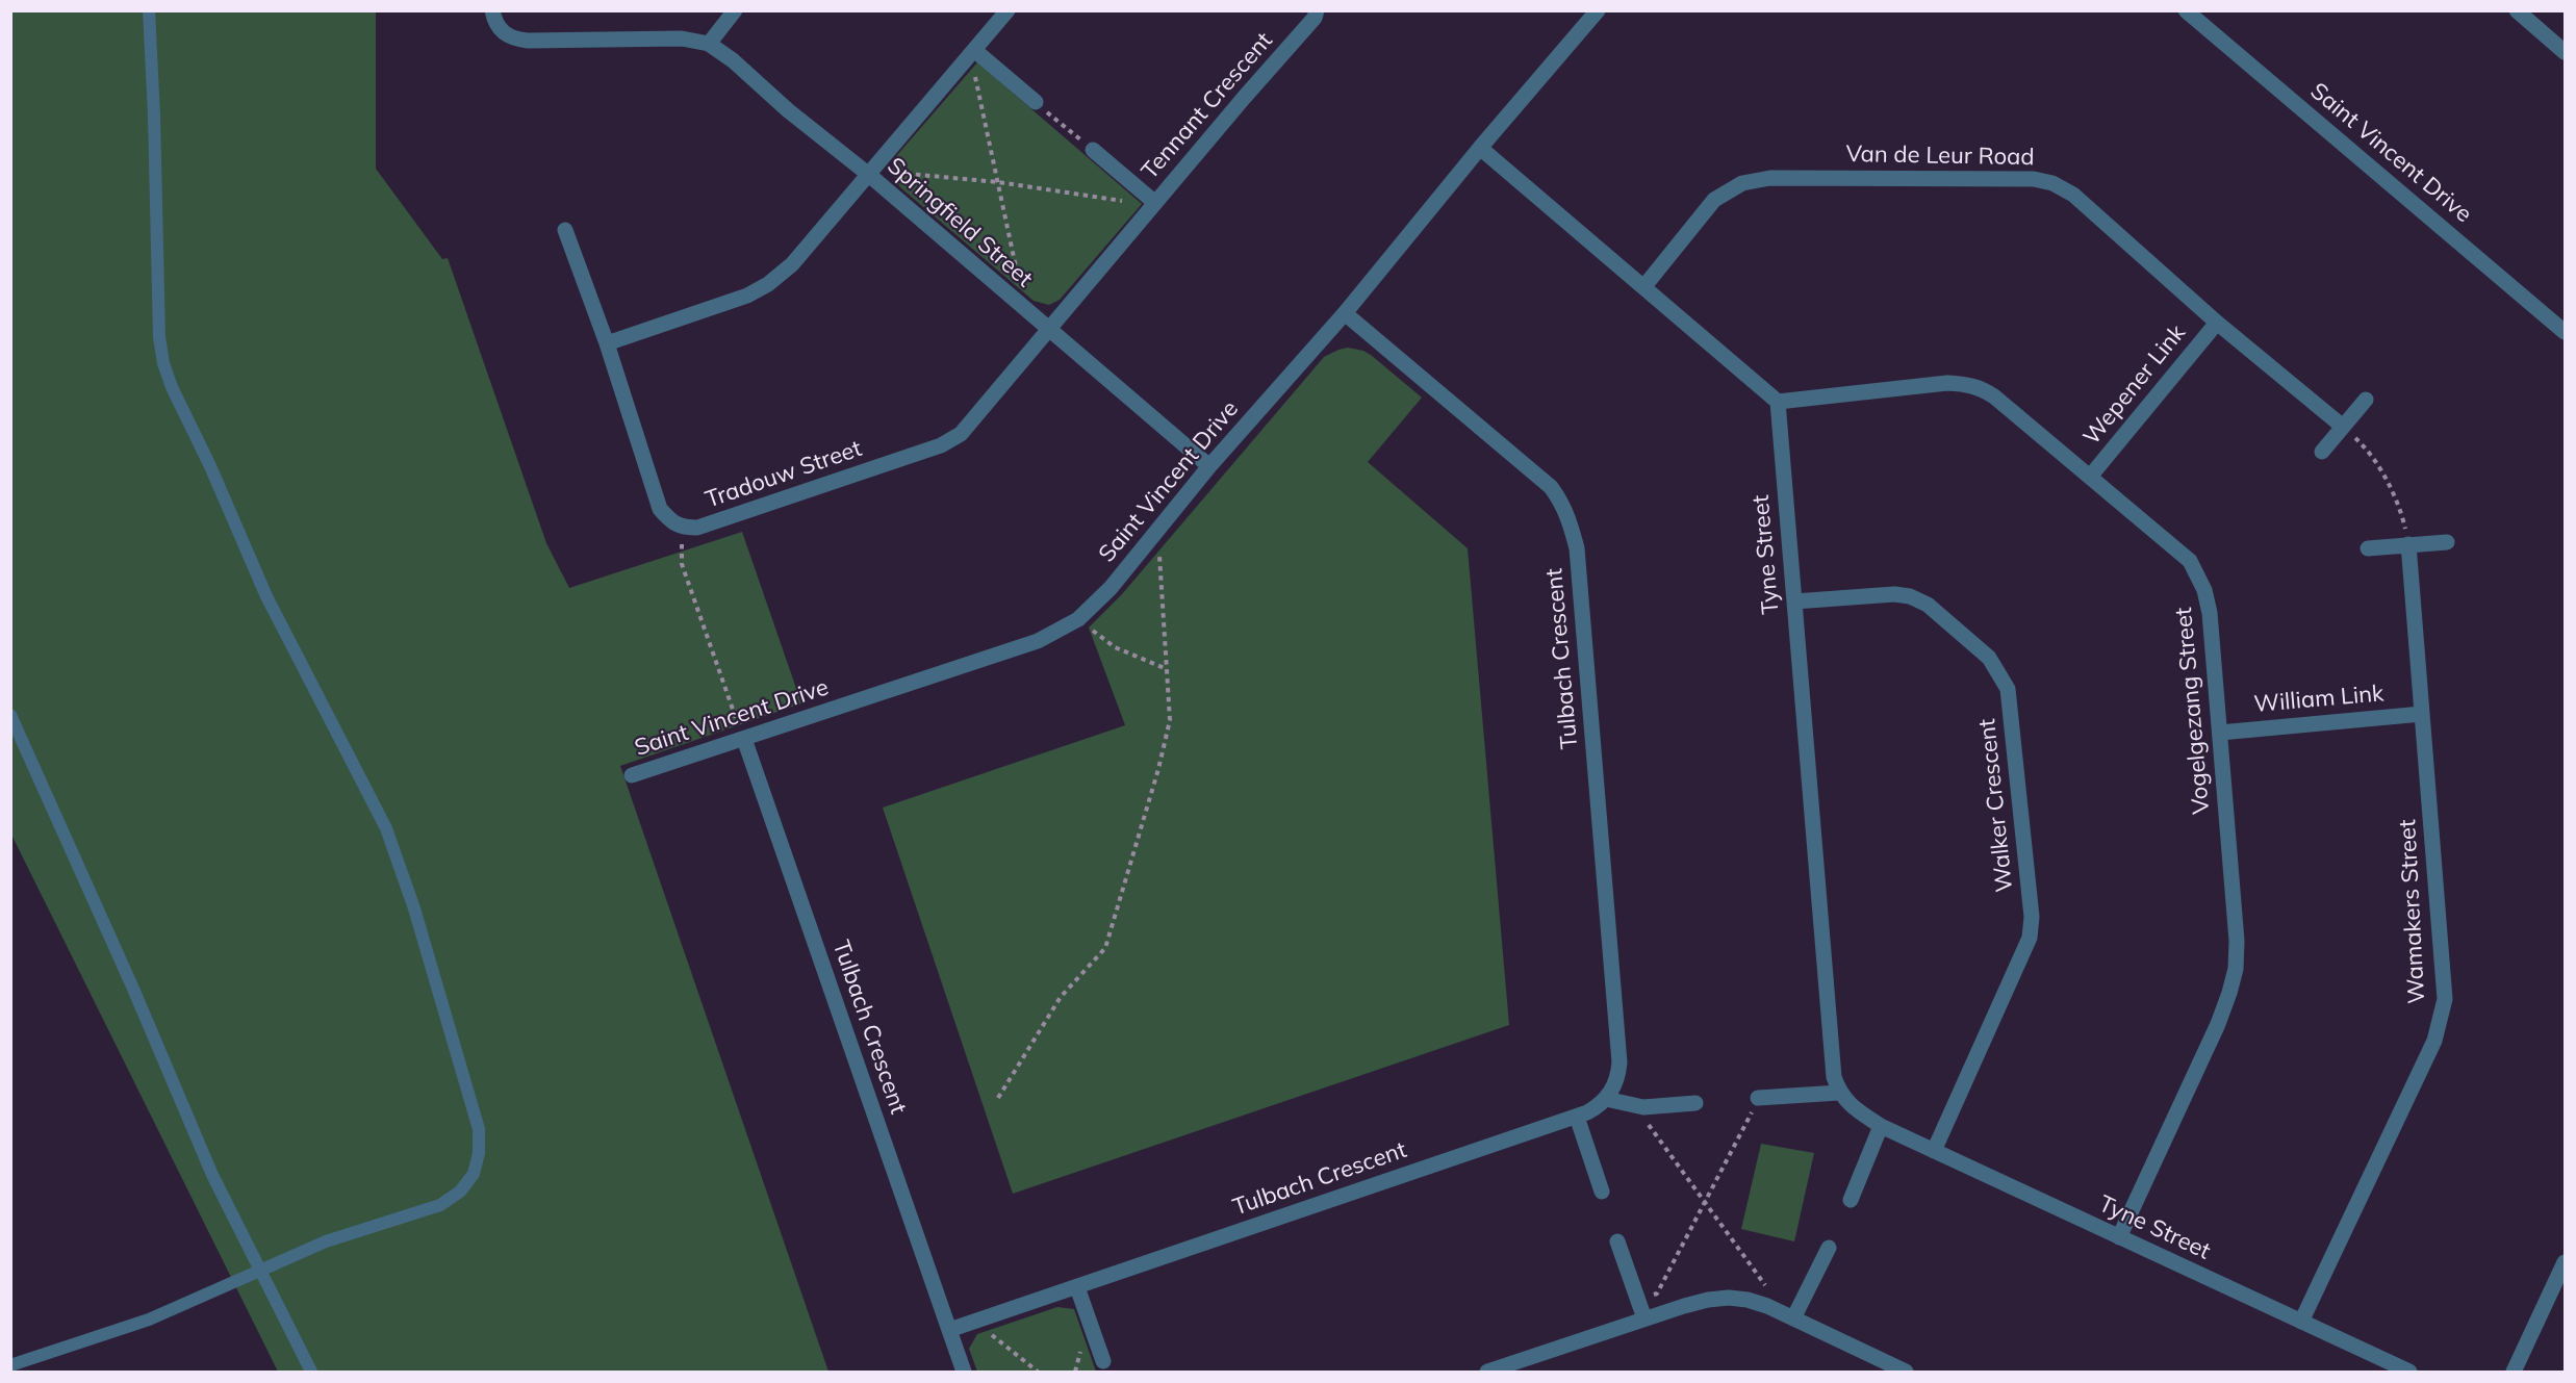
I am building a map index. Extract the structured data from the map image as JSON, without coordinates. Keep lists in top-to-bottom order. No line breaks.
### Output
{"streets":{"street":["Tennant Crescent","Saint Vincent Drive","Van de Leur Road","Springfield Street","Wepener Link","Tradouw Street","Tyne Street","Tulbach Crescent","William Link","Vogelgezang Street","Walker Crescent","Wamakers Street"]},"crossings":[["Tennant Crescent","Springfield Street"],["Tennant Crescent","Tradouw Street"],["Saint Vincent Drive","Springfield Street"],["Saint Vincent Drive","Tulbach Crescent"],["Van de Leur Road","Wepener Link"],["Springfield Street","Tradouw Street"],["Wepener Link","Vogelgezang Street"],["Tyne Street","Vogelgezang Street"],["Tyne Street","Walker Crescent"],["Tyne Street","Wamakers Street"],["William Link","Vogelgezang Street"],["William Link","Wamakers Street"]]}
